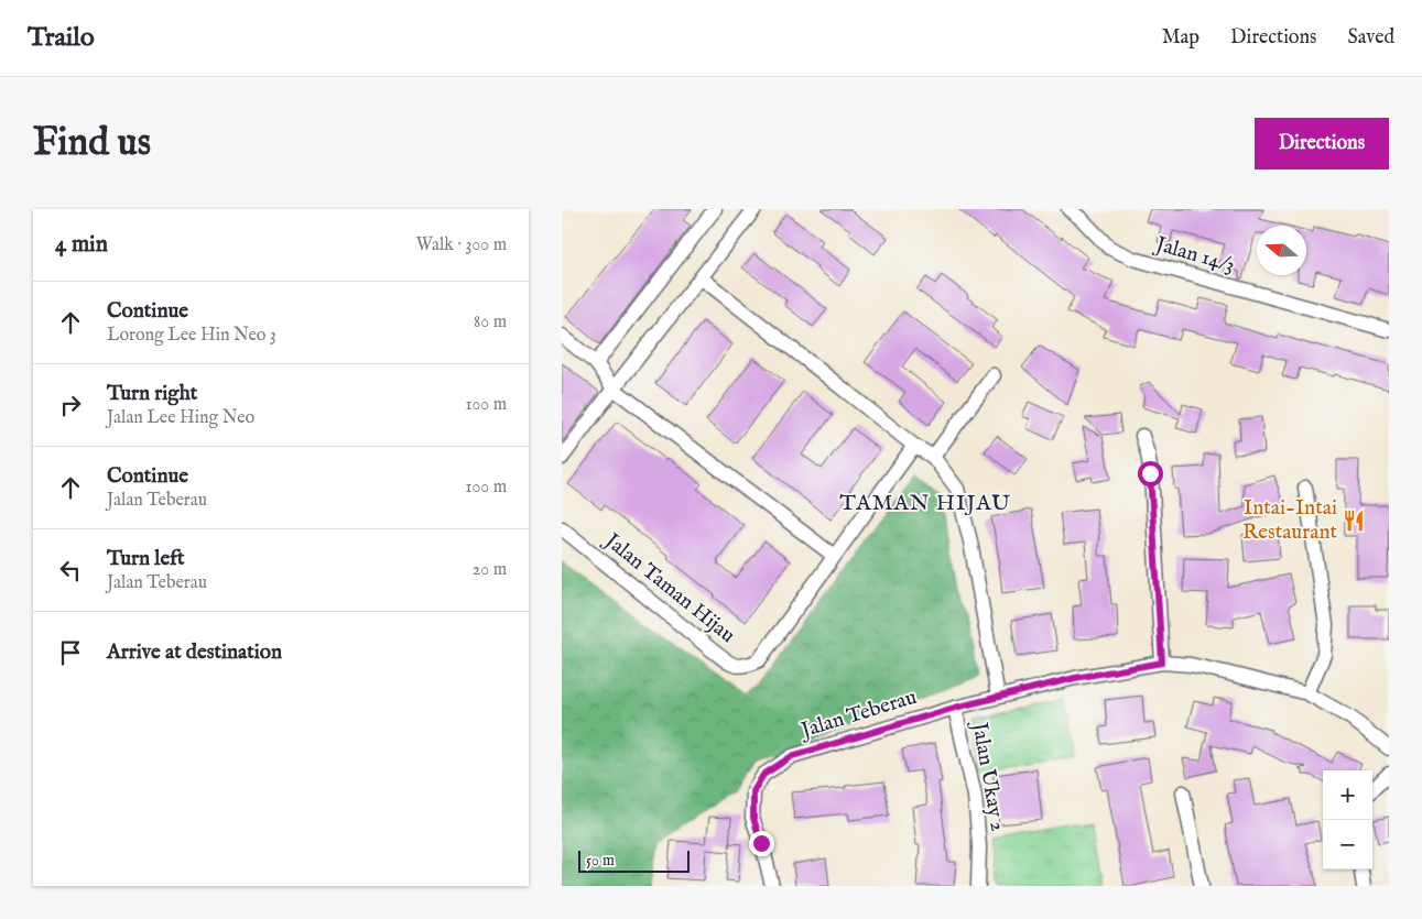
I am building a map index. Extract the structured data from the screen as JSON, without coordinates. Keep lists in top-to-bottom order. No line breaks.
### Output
{"streets":{"street":["Jalan 14/3","Jalan Taman Hijau","Jalan Teberau","Jalan Ukay 2"]},"crossings":[["Jalan Teberau","Jalan Ukay 2"]],"districts":["TAMAN HIJAU"],"places":{"restaurant":["Intai-Intai Restaurant"]},"scale_bar":"50 m","north":"left","page":{"header":"Trailo","nav":["Map","Directions","Saved"],"buttons":"Directions","title":"Find us","heading":["4 min","Walk · 300 m"],"list":[["Continue","Lorong Lee Hin Neo 3","80 m"],["Turn right","Jalan Lee Hing Neo","100 m"],["Continue","Jalan Teberau","100 m"],["Turn left","Jalan Teberau","20 m"],"Arrive at destination"],"map_buttons":["+","−"],"scale":"50 m"}}
